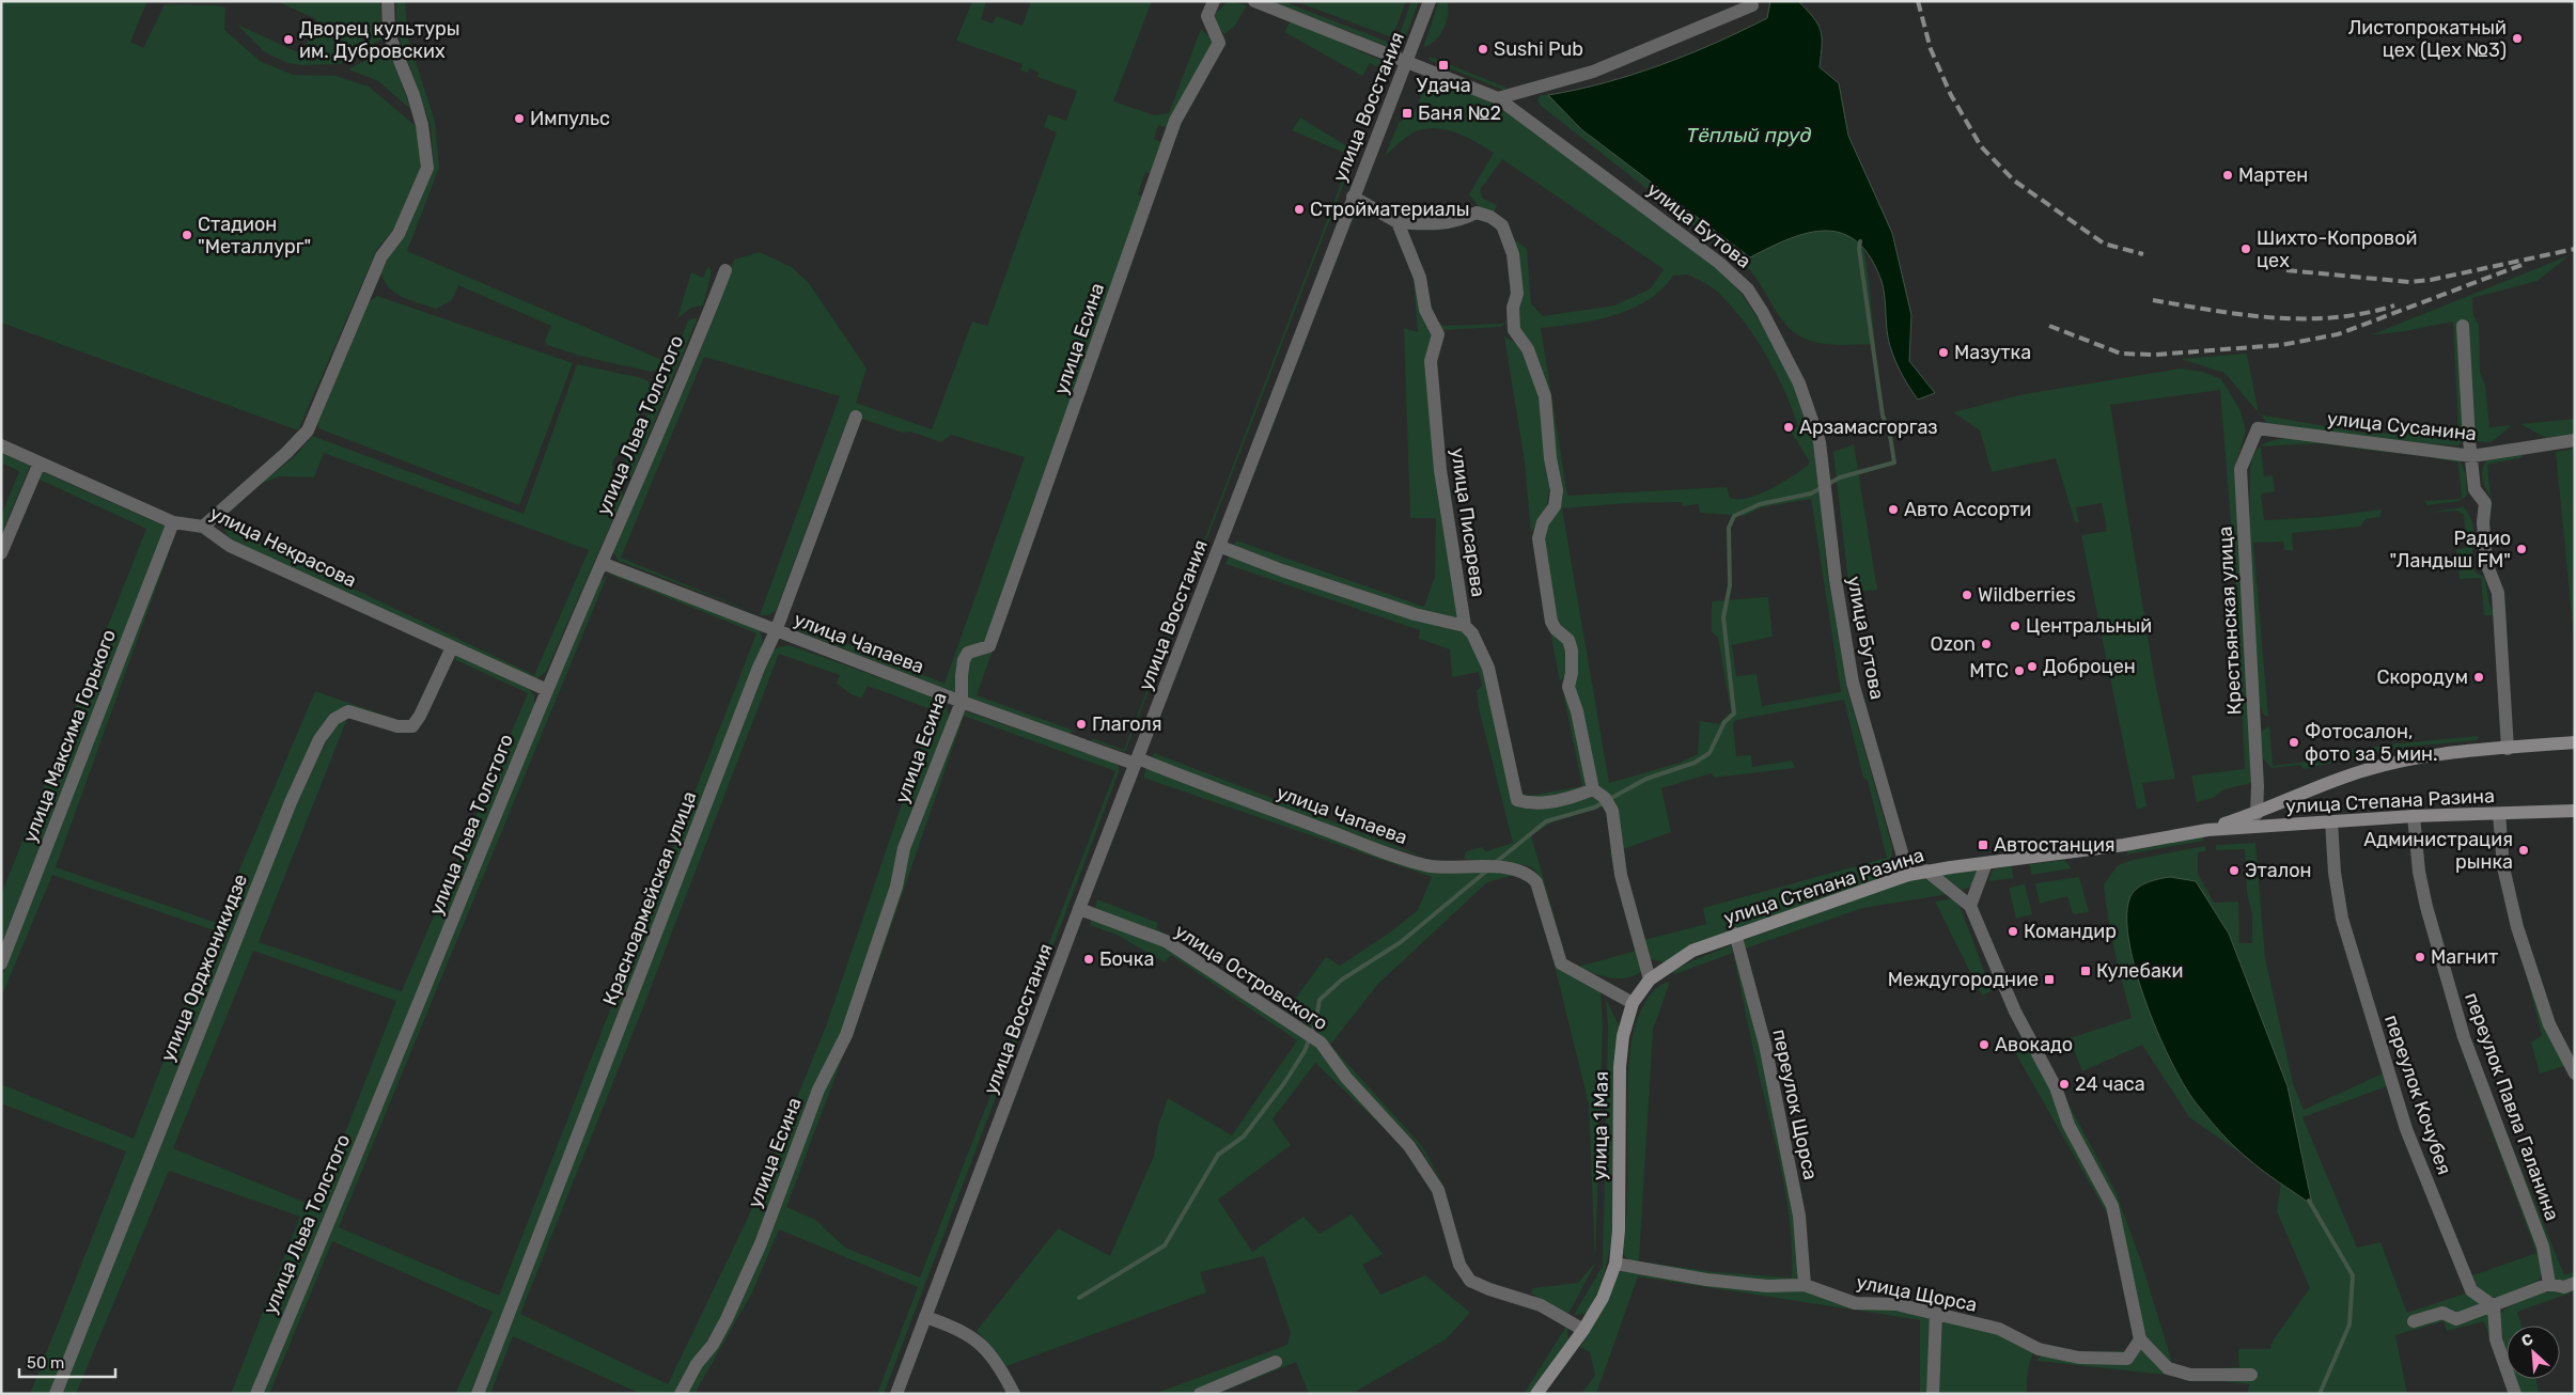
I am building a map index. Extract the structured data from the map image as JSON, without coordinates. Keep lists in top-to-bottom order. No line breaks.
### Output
{"streets":{"main road":["улица Степана Разина","улица 1 Мая"],"street":["улица Восстания","улица Бутова","улица Есина","улица Льва Толстого","улица Сусанина","улица Писарева","улица Некрасова","Крестьянская улица","улица Чапаева","улица Максима Горького","Красноармейская улица","улица Орджоникидзе","улица Островского","переулок Кочубея","переулок Щорса","переулок Павла Галанина","улица Щорса"]},"crossings":[["улица Восстания","улица Бутова"],["улица Восстания","улица Чапаева"],["улица Восстания","улица Островского"],["улица Бутова","улица Степана Разина"],["улица Есина","улица Чапаева"],["улица Льва Толстого","улица Некрасова"],["улица Льва Толстого","улица Чапаева"],["улица Сусанина","Крестьянская улица"],["улица Некрасова","улица Максима Горького"],["улица Некрасова","улица Орджоникидзе"],["Крестьянская улица","улица Степана Разина"],["улица Чапаева","улица Степана Разина"],["улица Чапаева","Красноармейская улица"],["улица Чапаева","улица 1 Мая"],["улица Степана Разина","переулок Кочубея"],["улица Степана Разина","переулок Щорса"],["улица Степана Разина","переулок Павла Галанина"],["улица Степана Разина","улица 1 Мая"],["улица Островского","улица 1 Мая"],["переулок Щорса","улица Щорса"],["улица 1 Мая","улица Щорса"]],"water":["Тёплый пруд"],"places":{"other":["Листопрокатный цех (Цех №3)","Дворец культуры им. Дубровских","Sushi Pub","Импульс","Мартен","Стройматериалы","Стадион \"Металлург\"","Шихто-Копровой цех","Мазутка","Арзамасгоргаз","Авто Ассорти","Радио \"Ландыш FM\"","Wildberries","Центральный","Ozon","Доброцен","МТС","Скородум","Глаголя","Фотосалон, фото за 5 мин.","Администрация рынка","Эталон","Командир","Магнит","Бочка","Авокадо","24 часа"],"transit":["Удача","Баня №2","Автостанция","Кулебаки","Междугородние"]},"scale_bar":"50 m","north":"top left"}
